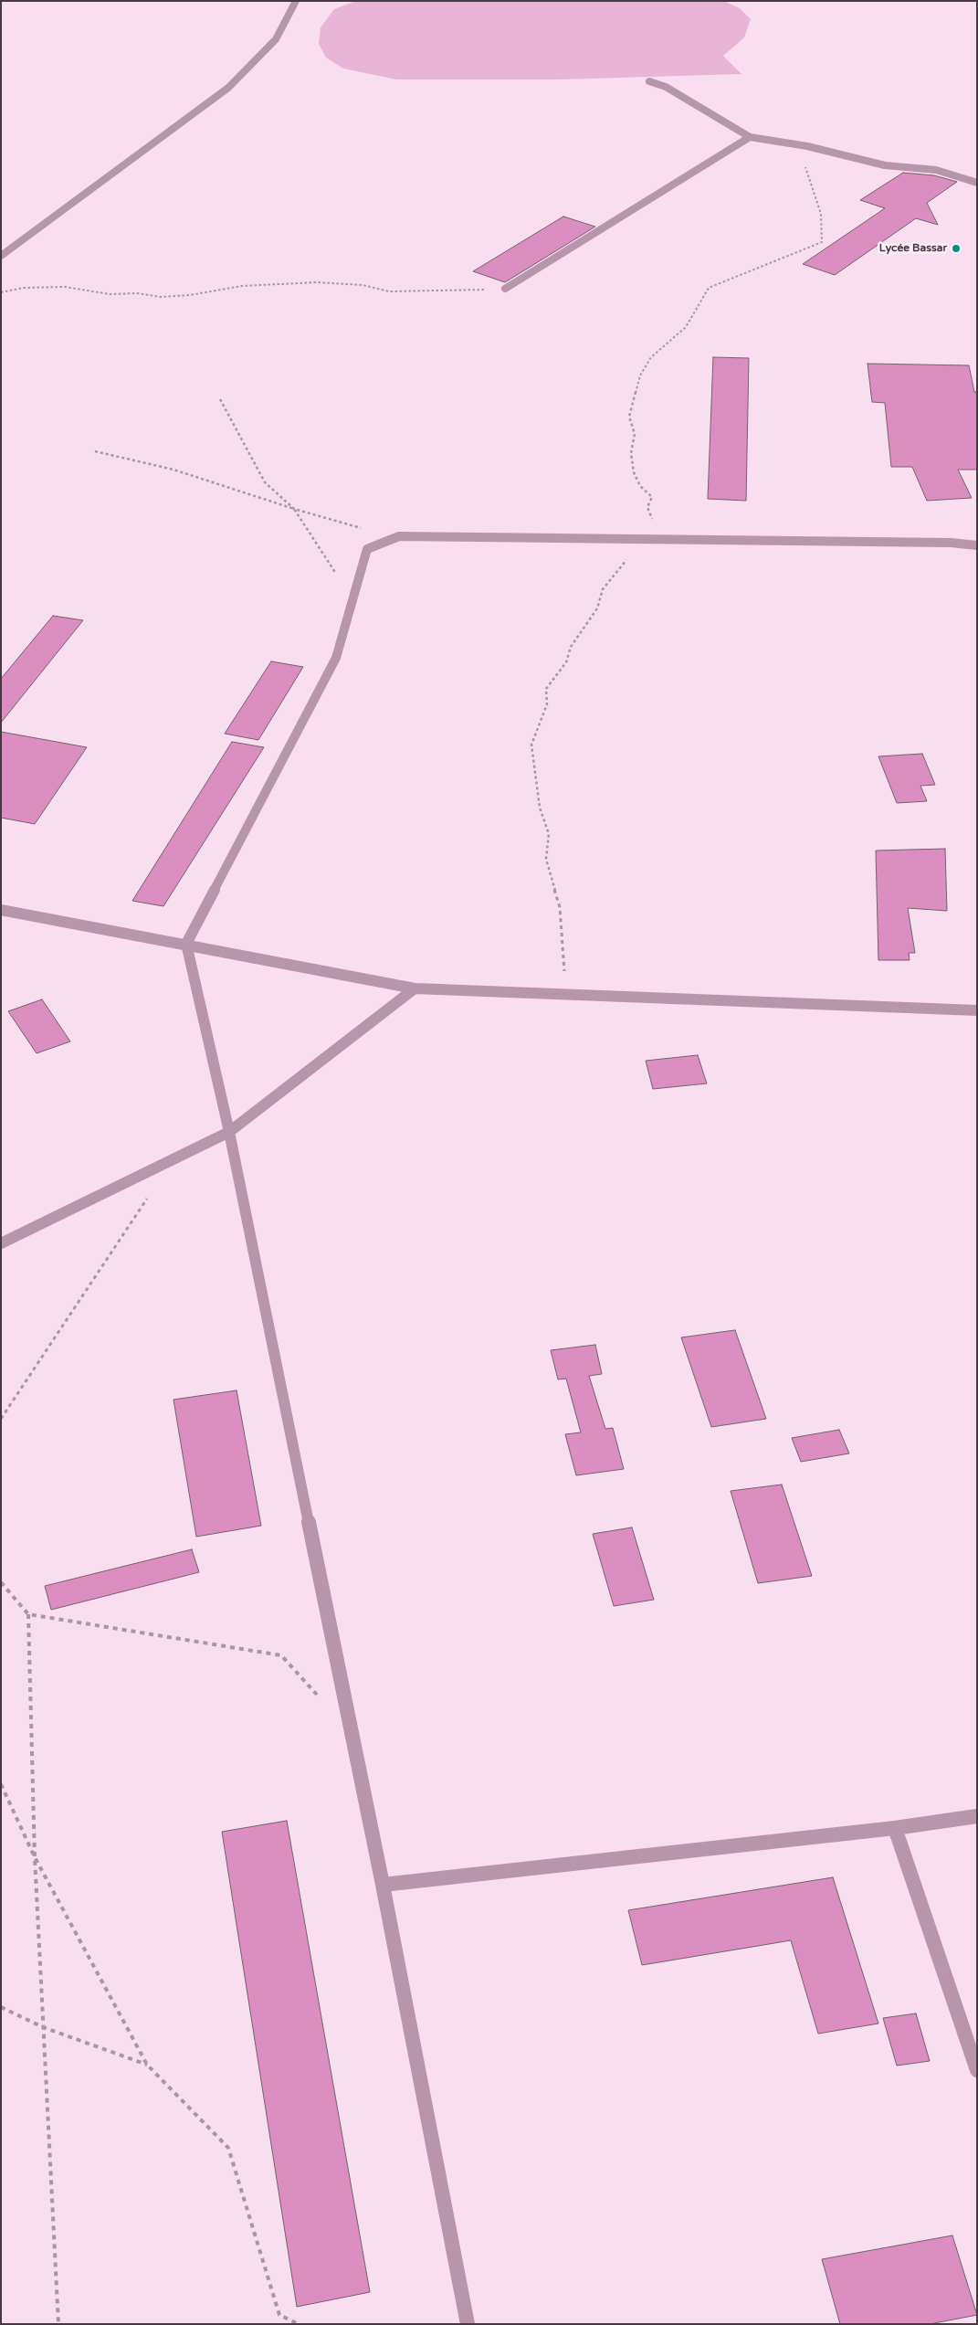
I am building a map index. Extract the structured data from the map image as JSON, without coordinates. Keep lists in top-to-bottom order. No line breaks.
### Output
{"places":["Lycée Bassar"]}
